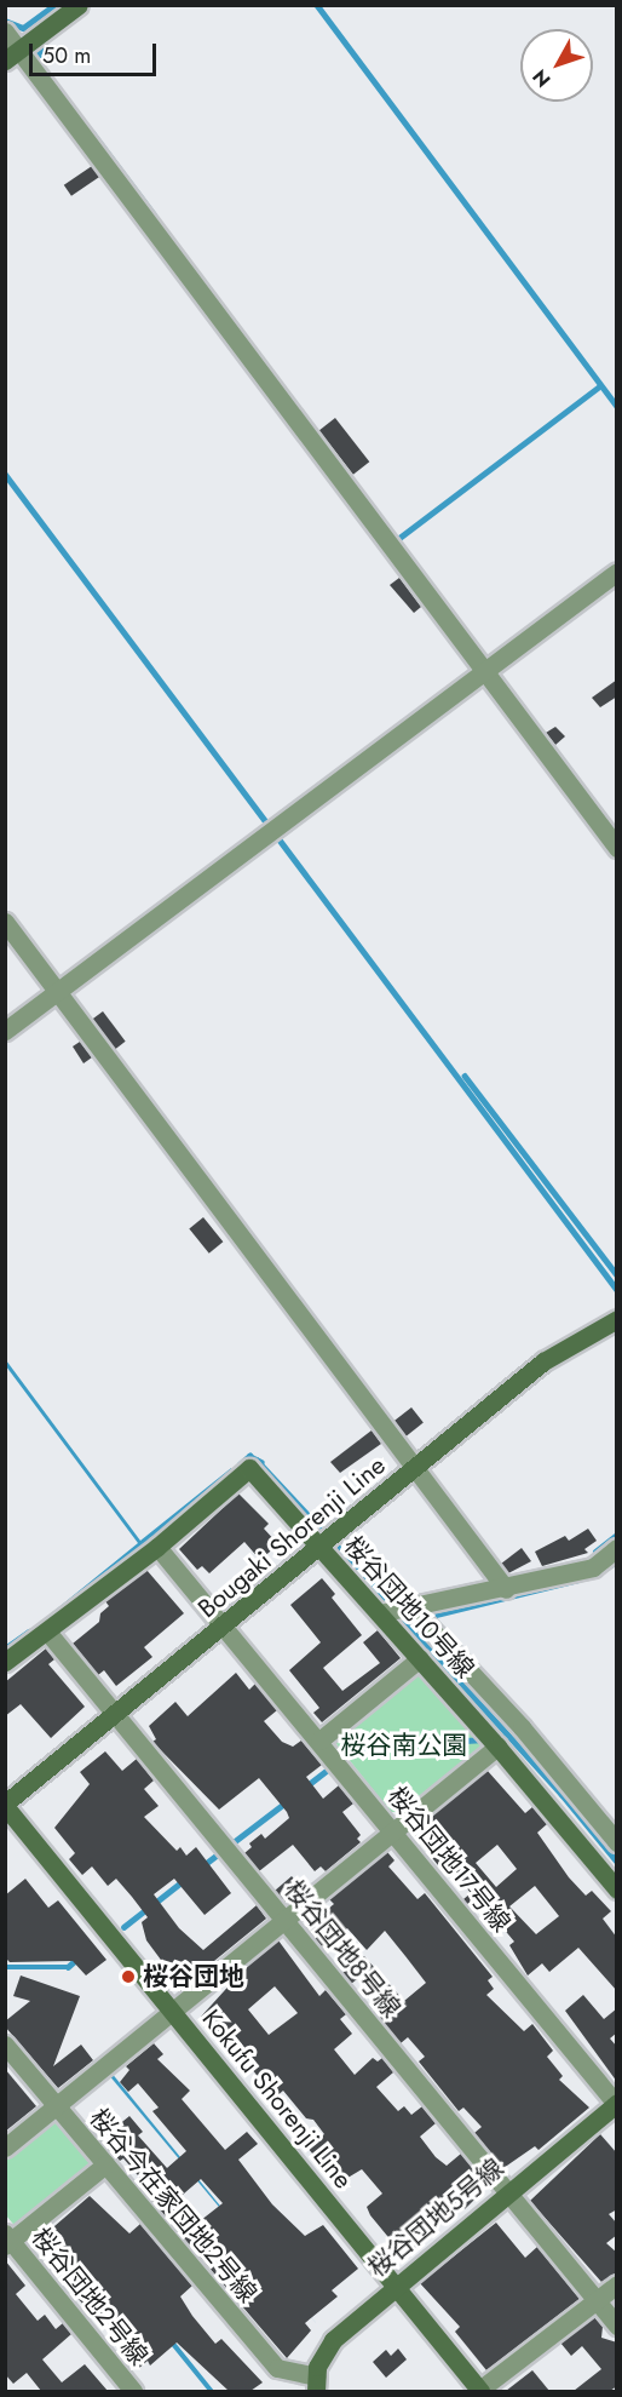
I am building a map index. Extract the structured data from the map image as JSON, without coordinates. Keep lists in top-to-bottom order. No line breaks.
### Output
{"streets":{"main road":["Bougaki Shorenji Line","桜谷団地10号線","Kokufu Shorenji Line","桜谷団地5号線"],"street":["桜谷団地17号線","桜谷団地8号線","桜谷今在家団地2号線","桜谷団地2号線"]},"crossings":[["Bougaki Shorenji Line","桜谷団地10号線"],["Bougaki Shorenji Line","桜谷団地17号線"],["Bougaki Shorenji Line","桜谷団地8号線"],["Bougaki Shorenji Line","Kokufu Shorenji Line"],["桜谷団地10号線","桜谷団地17号線"],["桜谷団地10号線","桜谷団地8号線"],["桜谷団地17号線","桜谷団地5号線"],["桜谷団地8号線","桜谷団地5号線"],["Kokufu Shorenji Line","桜谷団地5号線"],["桜谷今在家団地2号線","桜谷団地5号線"]],"parks":["桜谷南公園"],"places":["桜谷団地"],"scale_bar":"50 m","north":"bottom left"}
